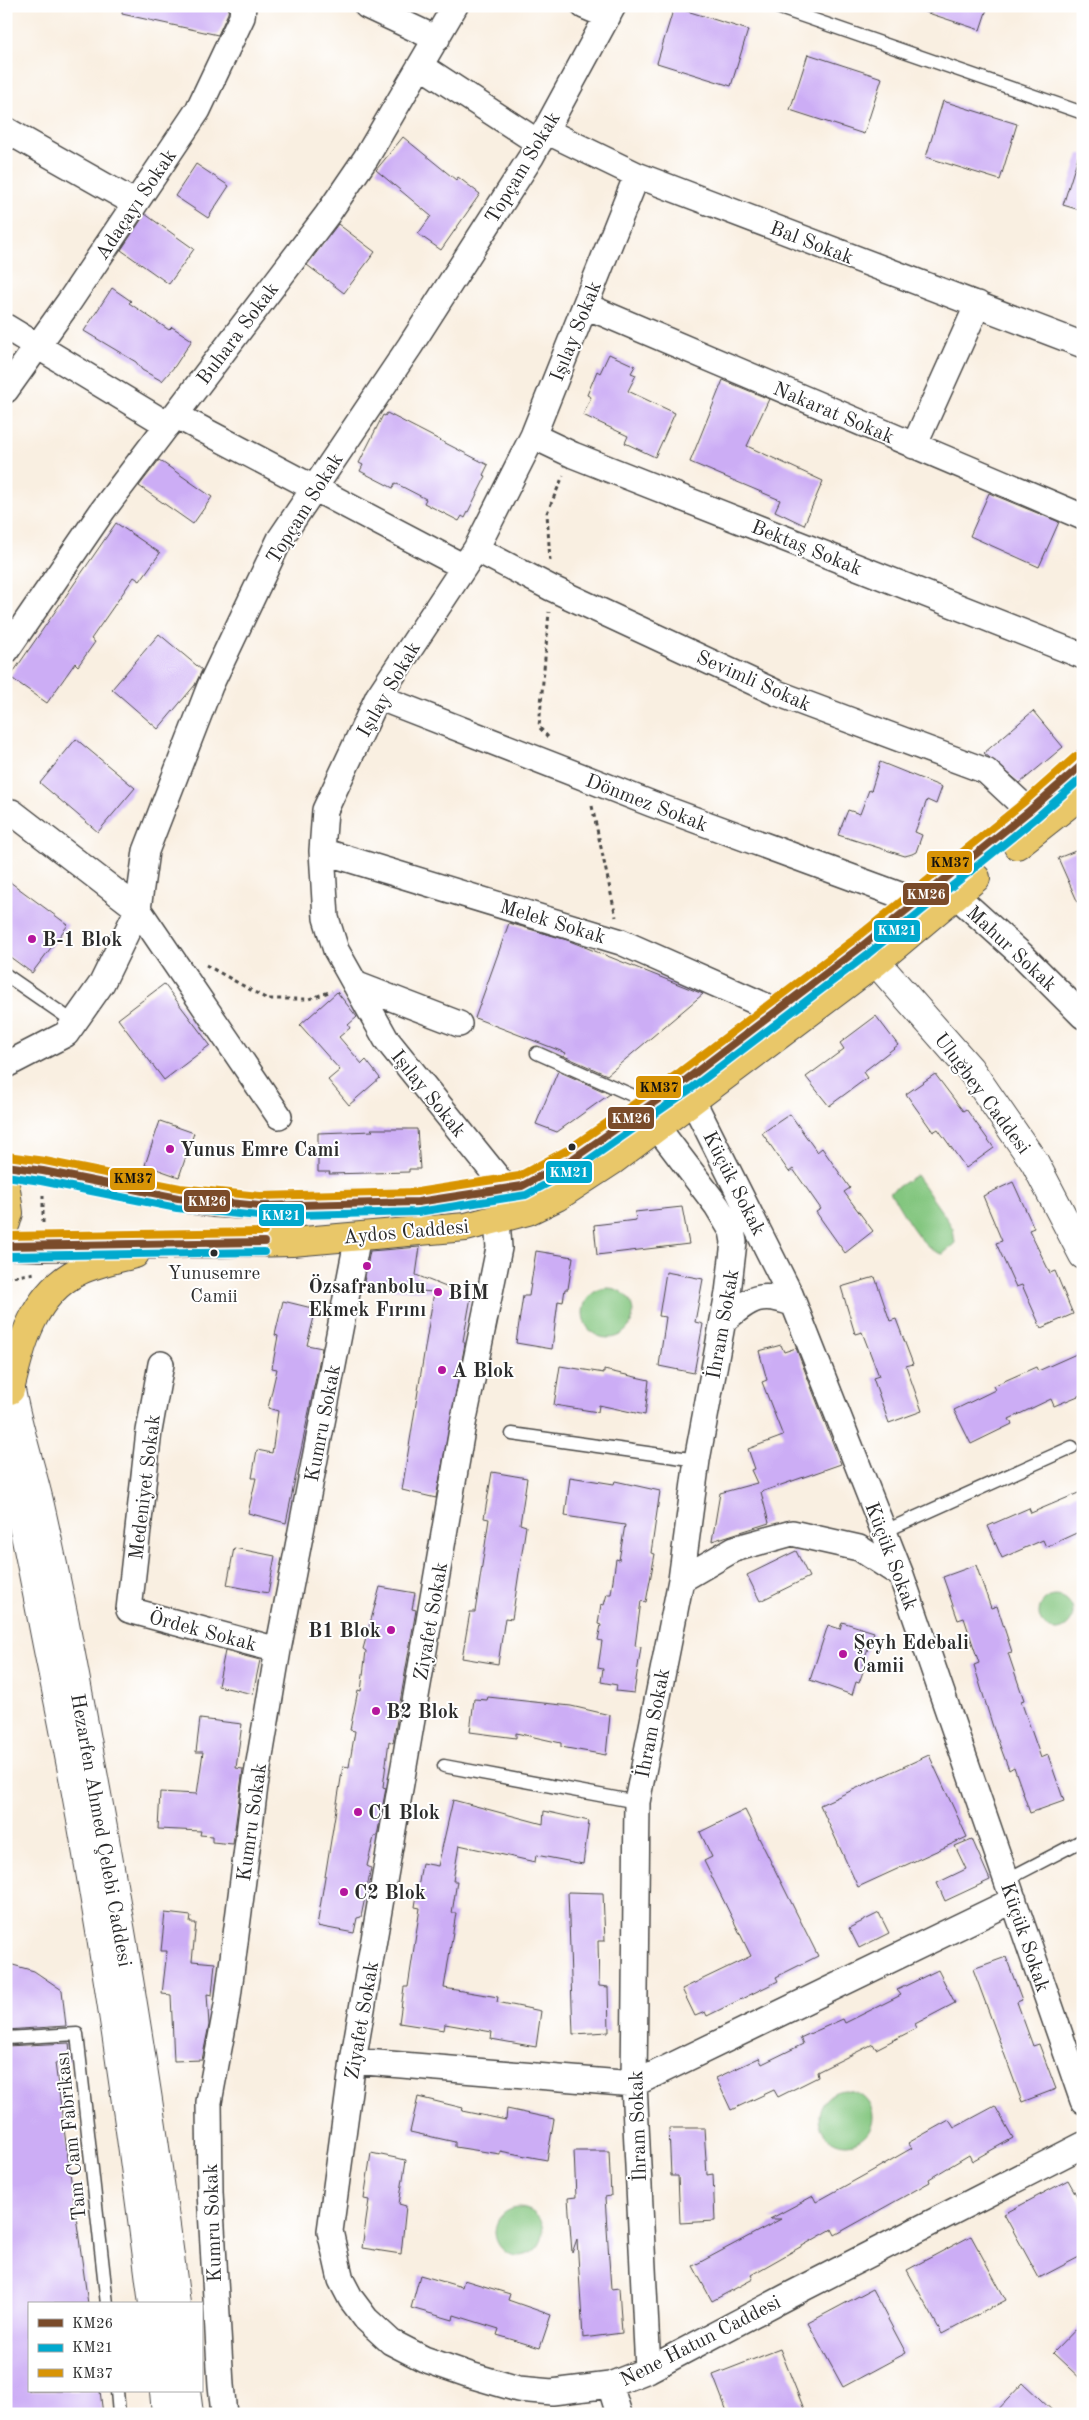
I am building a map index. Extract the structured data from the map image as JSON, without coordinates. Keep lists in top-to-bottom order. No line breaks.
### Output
{"streets":{"main road":["Aydos Caddesi"],"street":["Topçam Sokak","Adaçayı Sokak","Bal Sokak","Işılay Sokak","Buhara Sokak","Nakarat Sokak","Bektaş Sokak","Sevimli Sokak","Dönmez Sokak","Melek Sokak","Mahur Sokak","Uluğbey Caddesi","Küçük Sokak","İhram Sokak","Kumru Sokak","Medeniyet Sokak","Ziyafet Sokak","Ördek Sokak","Hezarfen Ahmed Çelebi Caddesi","Nene Hatun Caddesi"],"lane":["Tam Cam Fabrikası"]},"crossings":[["Topçam Sokak","Bal Sokak"],["Topçam Sokak","Sevimli Sokak"],["Adaçayı Sokak","Sevimli Sokak"],["Bal Sokak","Işılay Sokak"],["Bal Sokak","Buhara Sokak"],["Işılay Sokak","Nakarat Sokak"],["Işılay Sokak","Bektaş Sokak"],["Işılay Sokak","Sevimli Sokak"],["Işılay Sokak","Dönmez Sokak"],["Işılay Sokak","Melek Sokak"],["Işılay Sokak","Aydos Caddesi"],["Buhara Sokak","Sevimli Sokak"],["Sevimli Sokak","Aydos Caddesi"],["Dönmez Sokak","Aydos Caddesi"],["Melek Sokak","Aydos Caddesi"],["Mahur Sokak","Aydos Caddesi"],["Uluğbey Caddesi","Aydos Caddesi"],["Küçük Sokak","Aydos Caddesi"],["Aydos Caddesi","İhram Sokak"],["Aydos Caddesi","Kumru Sokak"],["Aydos Caddesi","Ziyafet Sokak"],["İhram Sokak","Nene Hatun Caddesi"],["Kumru Sokak","Ördek Sokak"],["Medeniyet Sokak","Ördek Sokak"],["Ziyafet Sokak","Nene Hatun Caddesi"]],"places":["B-1 Blok","Yunus Emre Cami","Yunusemre Cami̇i̇","Özsafranbolu Ekmek Fırını","BİM","A Blok","B1 Blok","Şeyh Edebali Camii","B2 Blok","C1 Blok","C2 Blok"],"lines":["transit line KM37","transit line KM26","transit line KM21"],"legend":["KM26","KM21","KM37"]}
